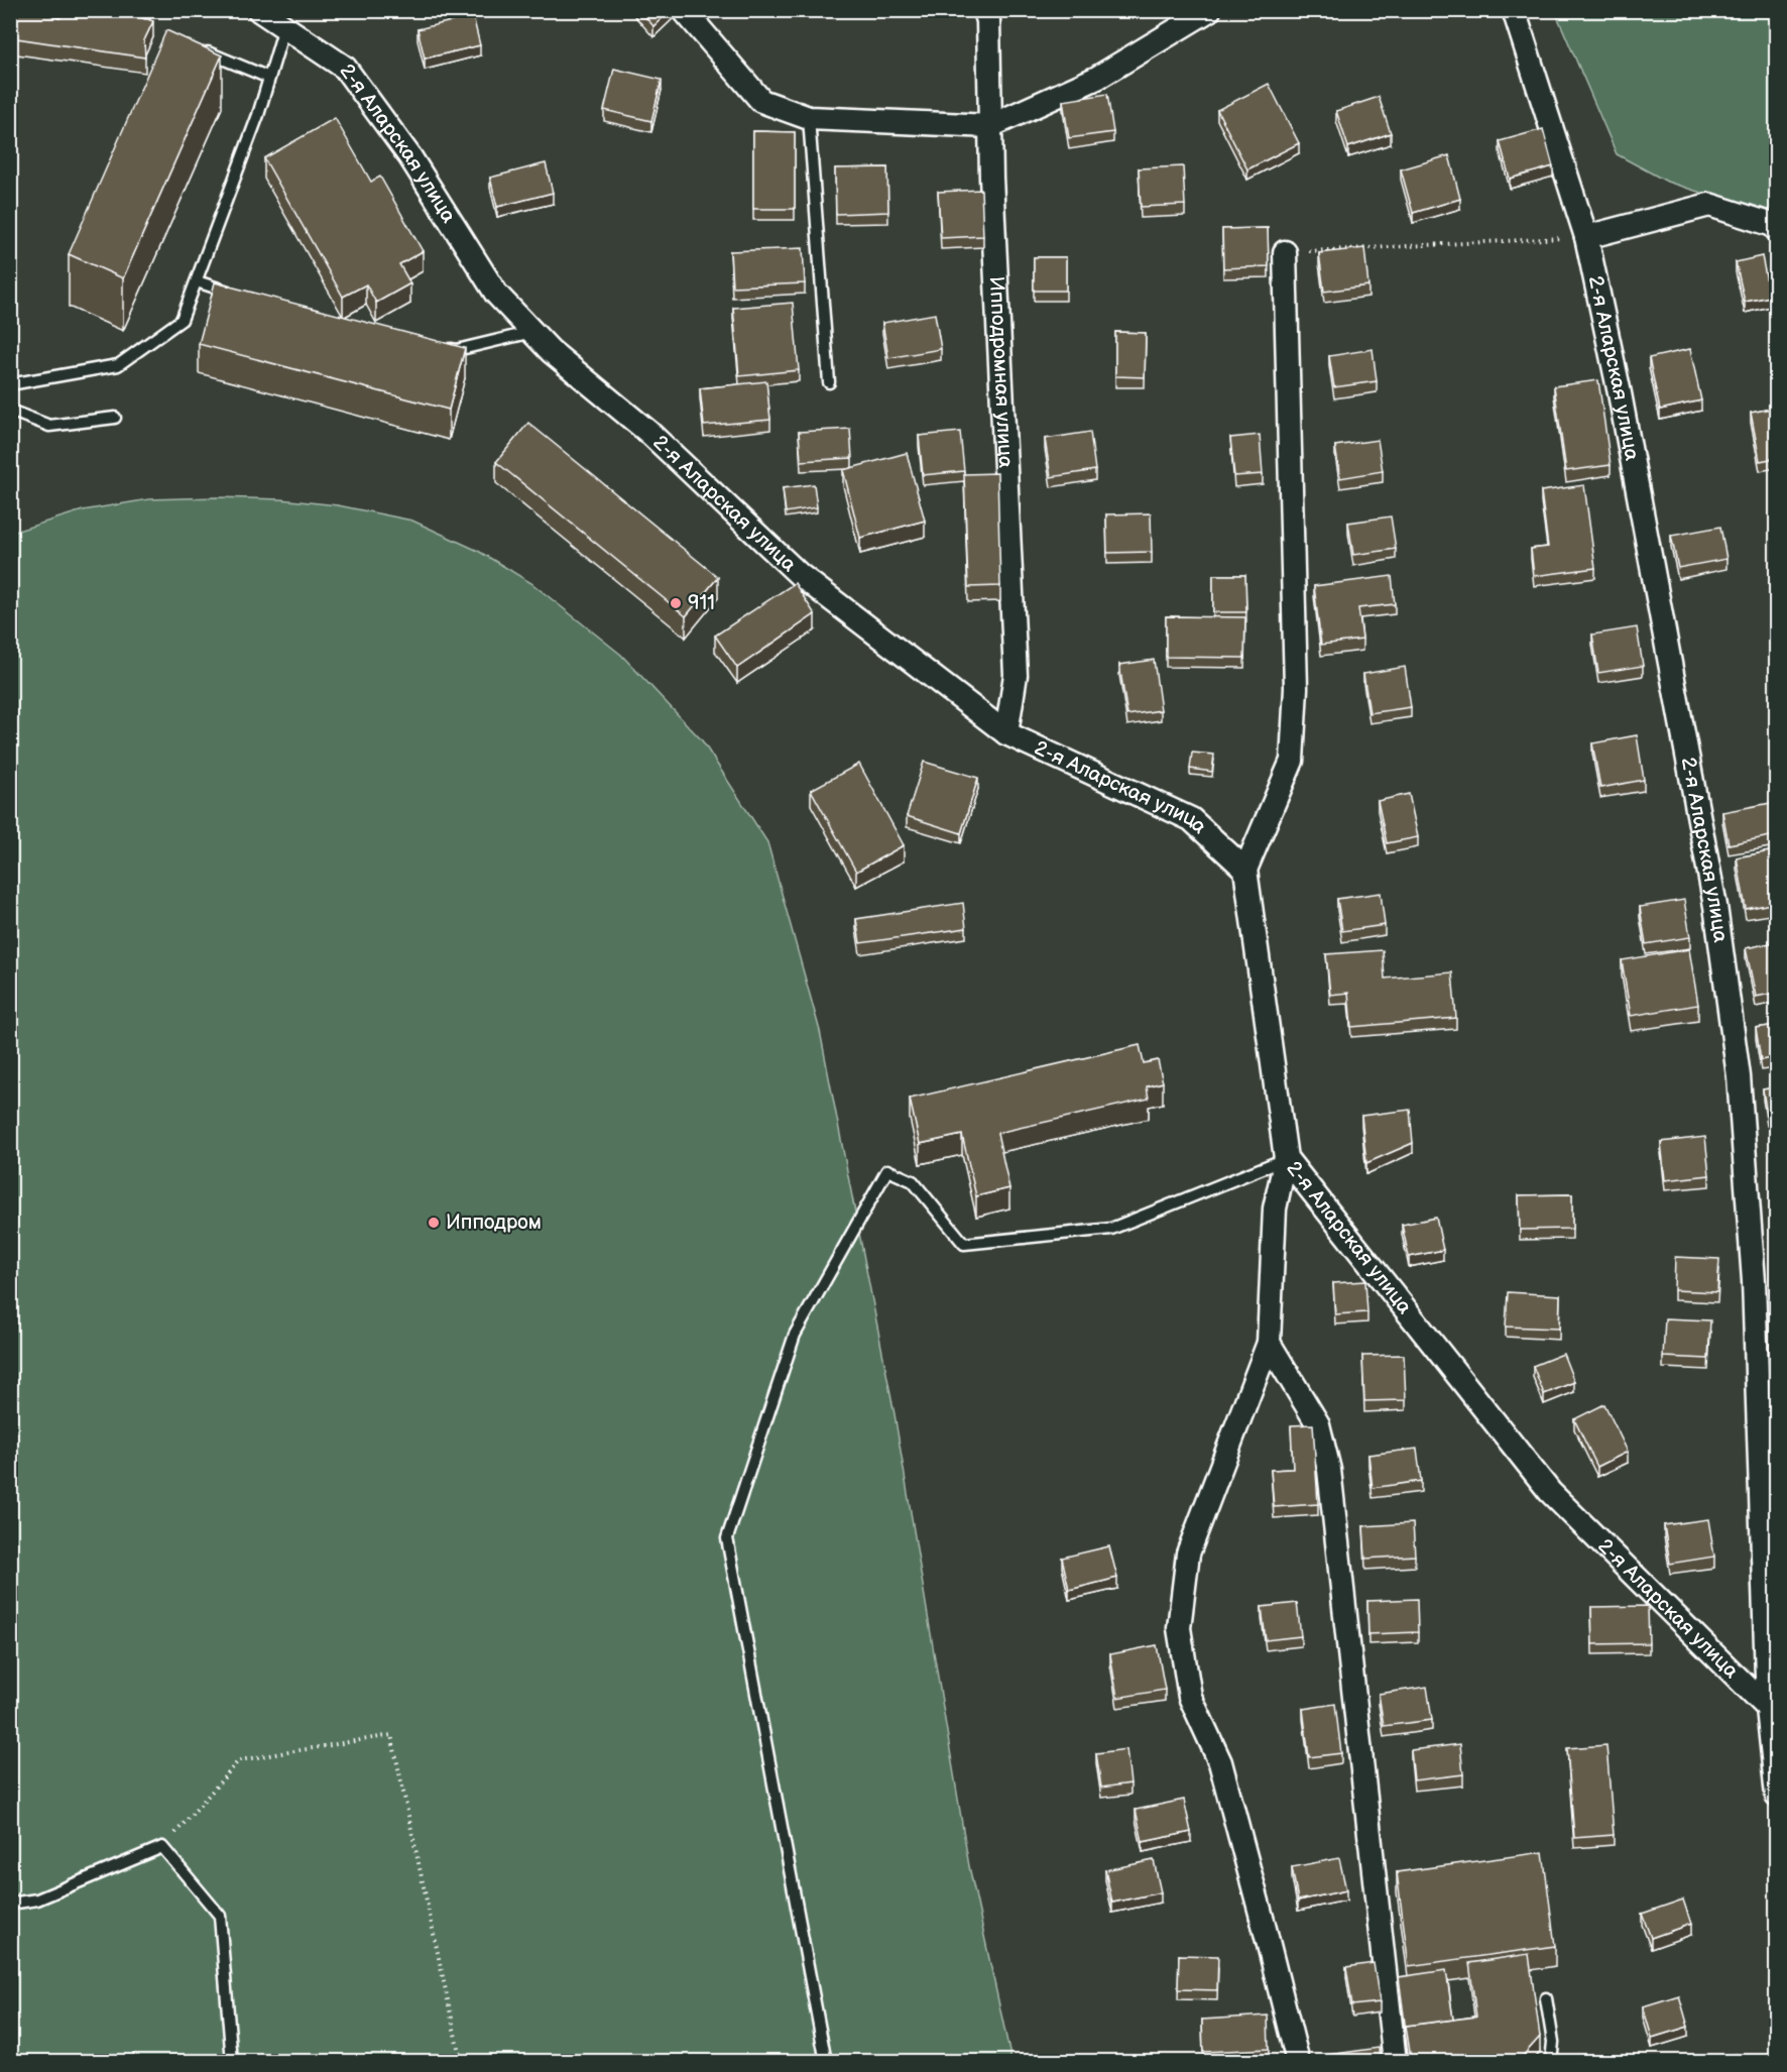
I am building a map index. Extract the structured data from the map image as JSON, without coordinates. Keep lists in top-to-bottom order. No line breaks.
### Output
{"streets":{"street":["2-я Аларская улица","Ипподромная улица"]},"crossings":[["2-я Аларская улица","Ипподромная улица"]],"places":["911","Ипподром"]}
